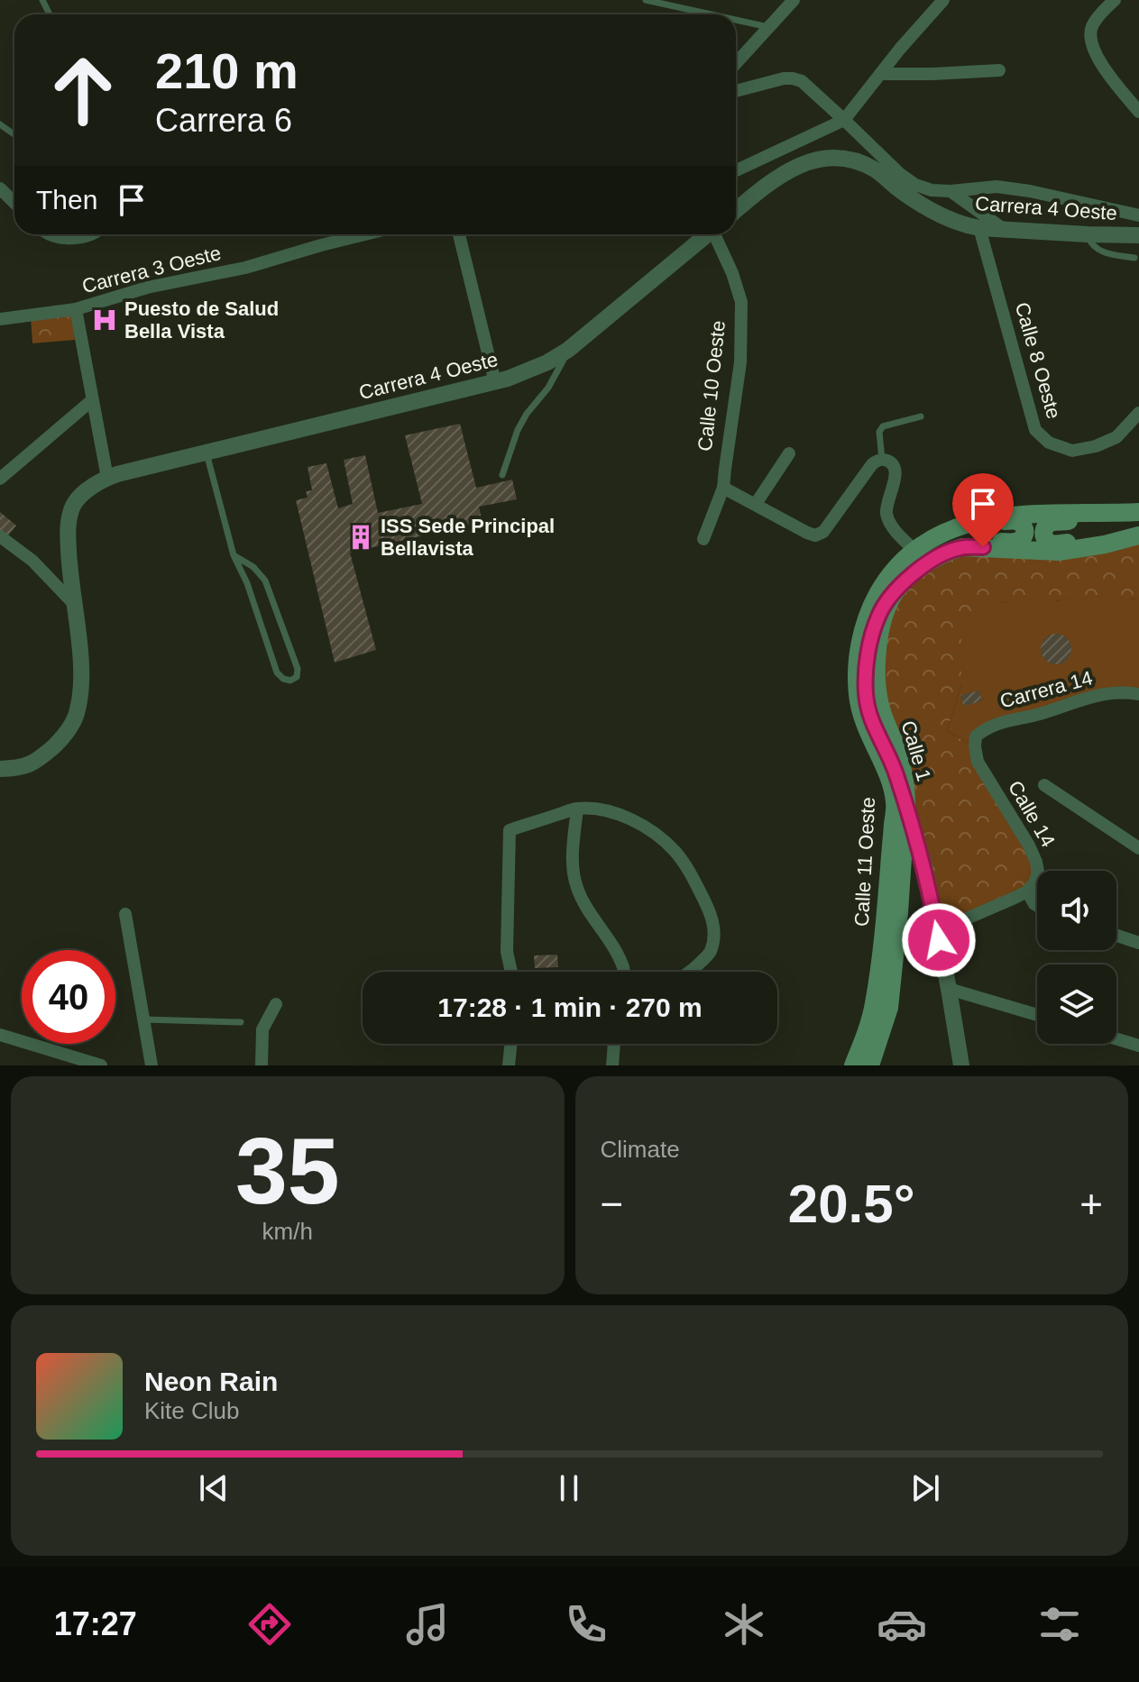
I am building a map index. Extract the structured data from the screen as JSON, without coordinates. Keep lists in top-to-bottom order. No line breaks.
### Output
{"streets":{"main road":["Calle 1","Calle 11 Oeste"],"street":["Carrera 4 Oeste","Carrera 3 Oeste","Calle 8 Oeste","Calle 10 Oeste","Carrera 14","Calle 14"]},"crossings":[["Carrera 4 Oeste","Calle 8 Oeste"],["Carrera 14","Calle 14"]],"places":{"hospital":["Puesto de Salud Bella Vista"],"building":["ISS Sede Principal Bellavista"]},"page":{"turn":["210 m","Carrera 6"],"then":"Then","limit":"40","trip":"17:28 · 1 min · 270 m","tile":[["35","km/h"],"Climate"],"heat":["−","20.5°","+"],"song":["Neon Rain","Kite Club"],"tabs":"17:27"}}
